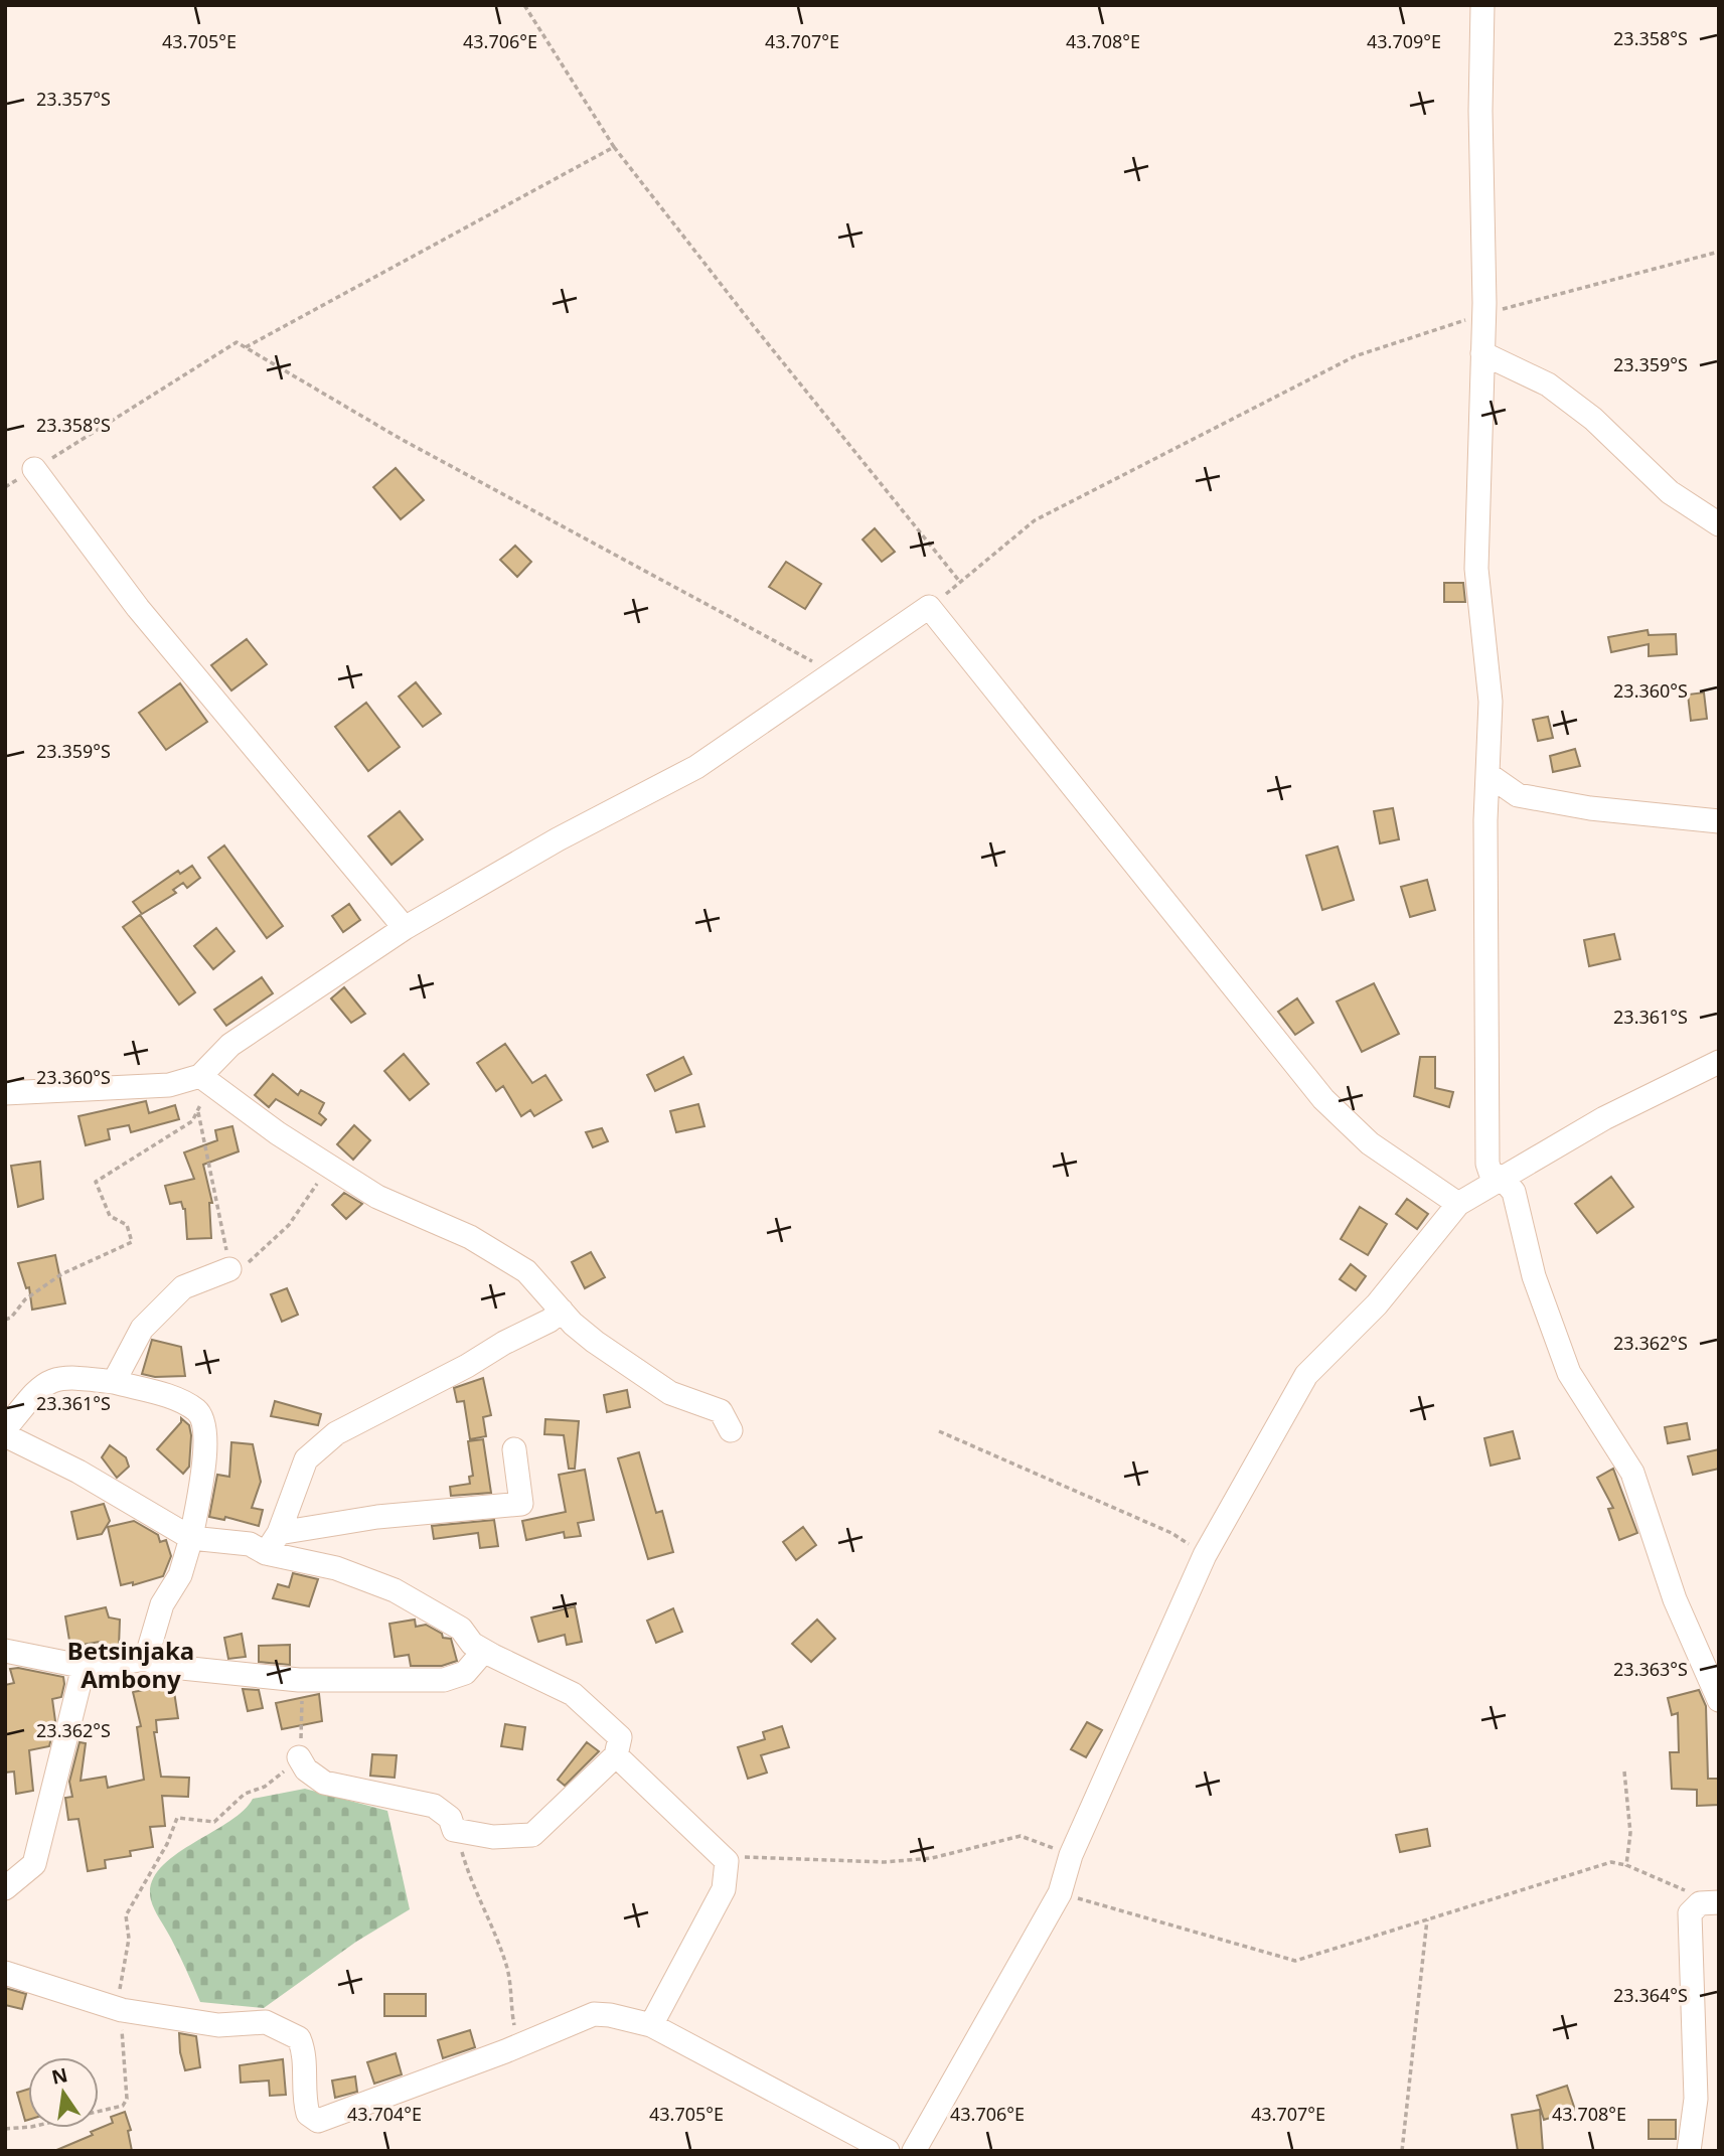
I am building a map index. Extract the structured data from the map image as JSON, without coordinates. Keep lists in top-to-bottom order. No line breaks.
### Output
{"districts":["Betsinjaka Ambony"],"north":"top","coordinates":["23.358°S","43.705°E","43.706°E","43.707°E","43.708°E","43.709°E","23.357°S","23.359°S","23.360°S","23.361°S","23.362°S","23.363°S","23.364°S","43.704°E"]}
